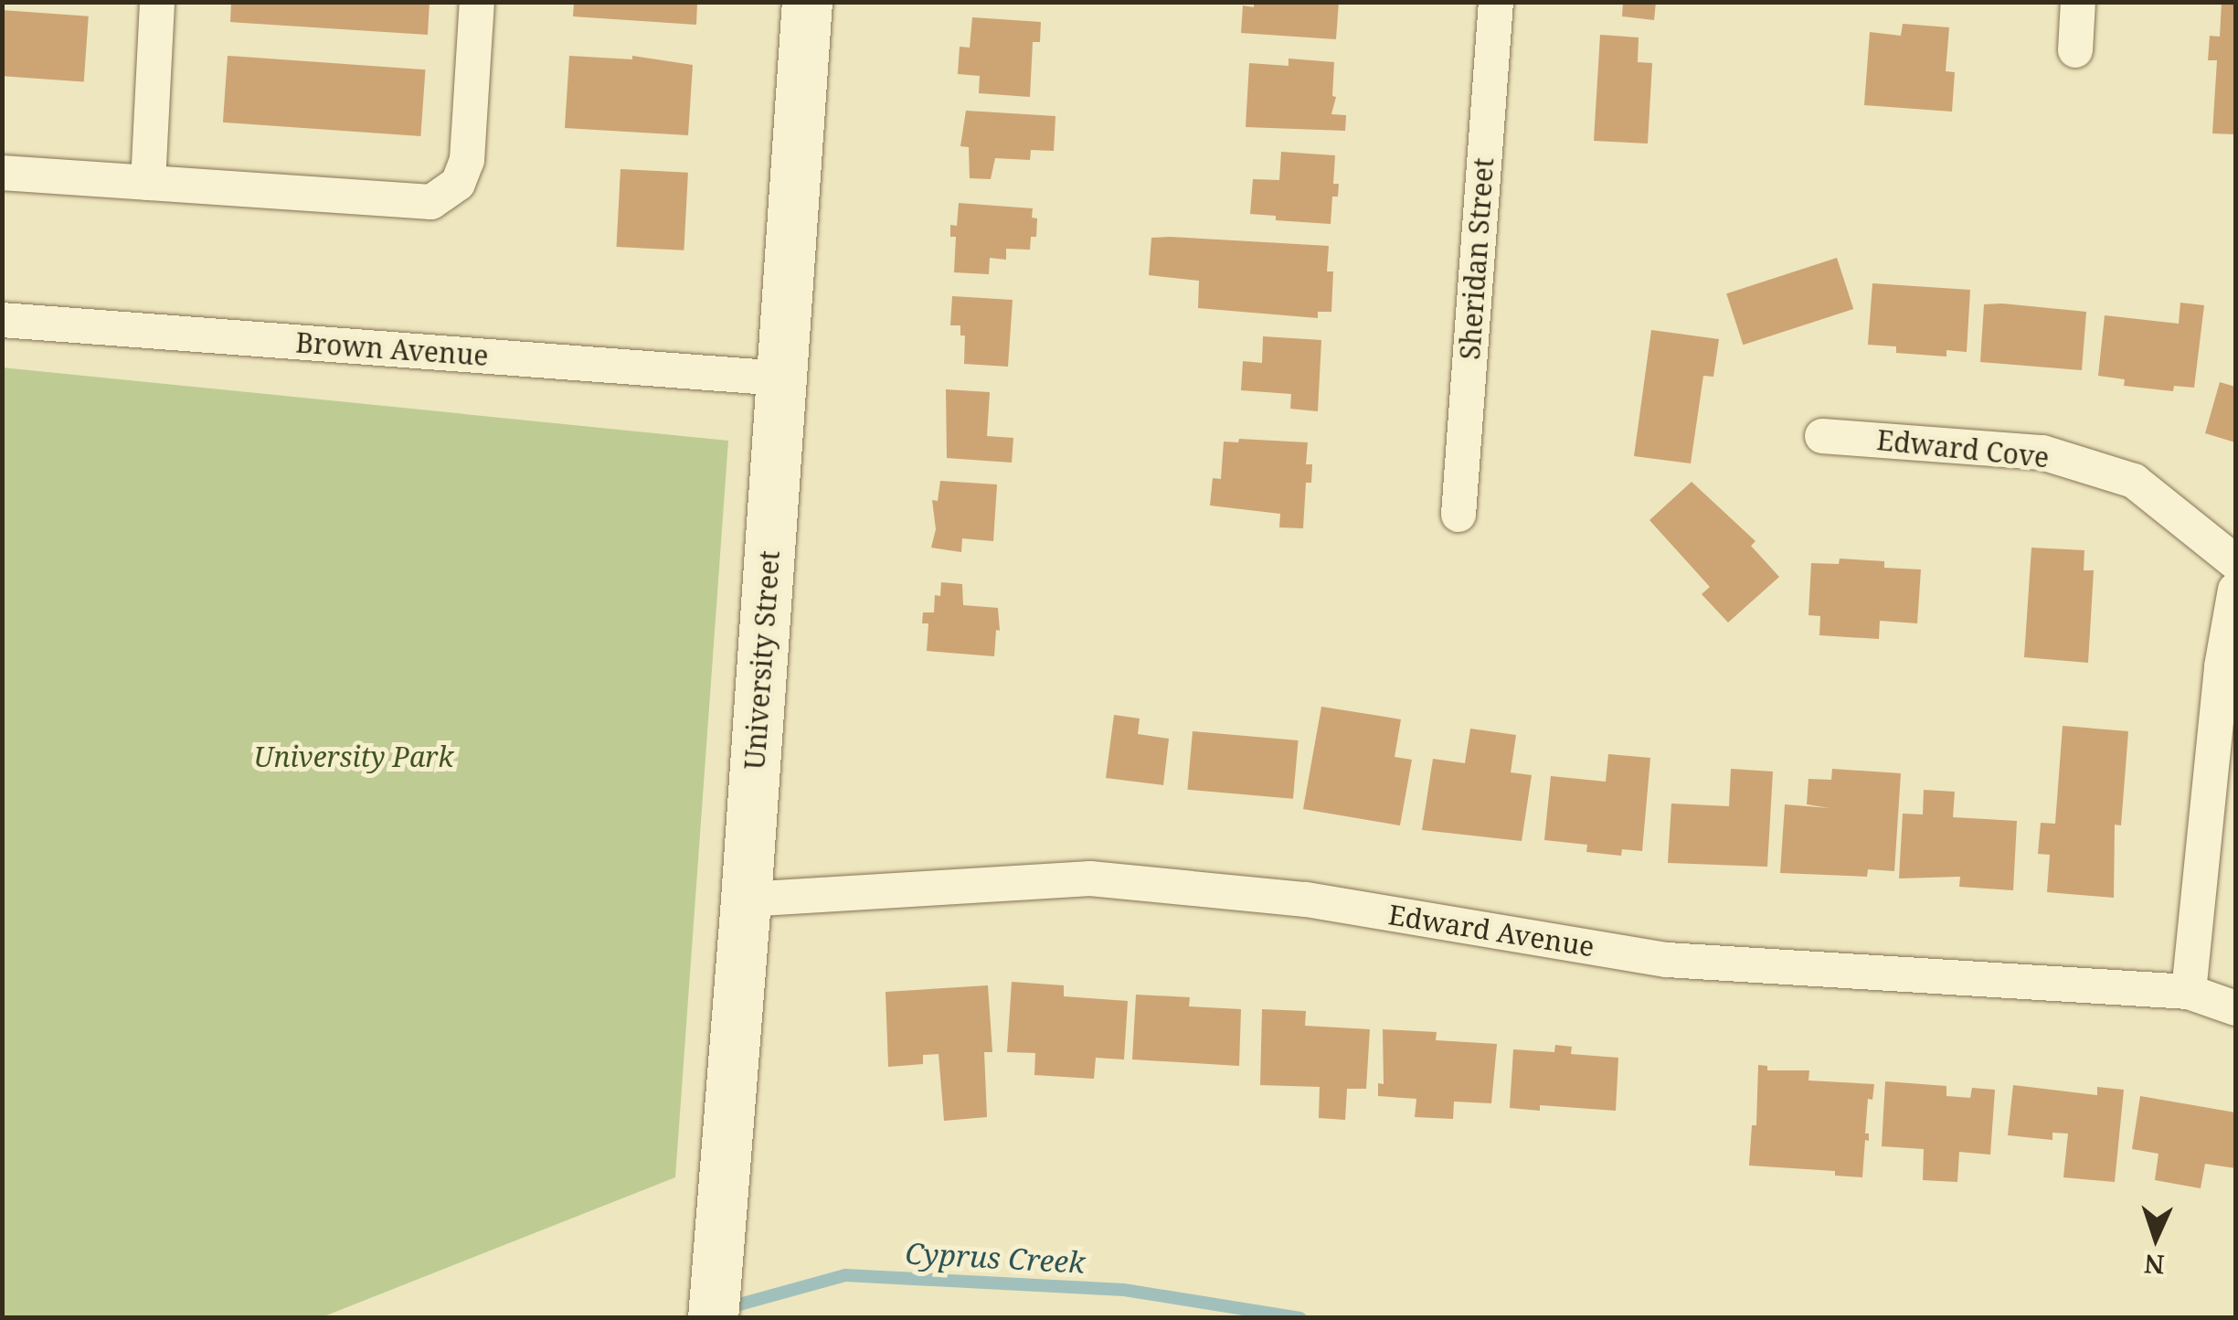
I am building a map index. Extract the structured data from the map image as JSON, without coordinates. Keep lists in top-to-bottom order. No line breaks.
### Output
{"streets":{"street":["Sheridan Street","Brown Avenue","Edward Cove","University Street","Edward Avenue"]},"crossings":[["Brown Avenue","University Street"],["University Street","Edward Avenue"]],"water":["Cyprus Creek"],"parks":["University Park"],"north":"bottom"}
